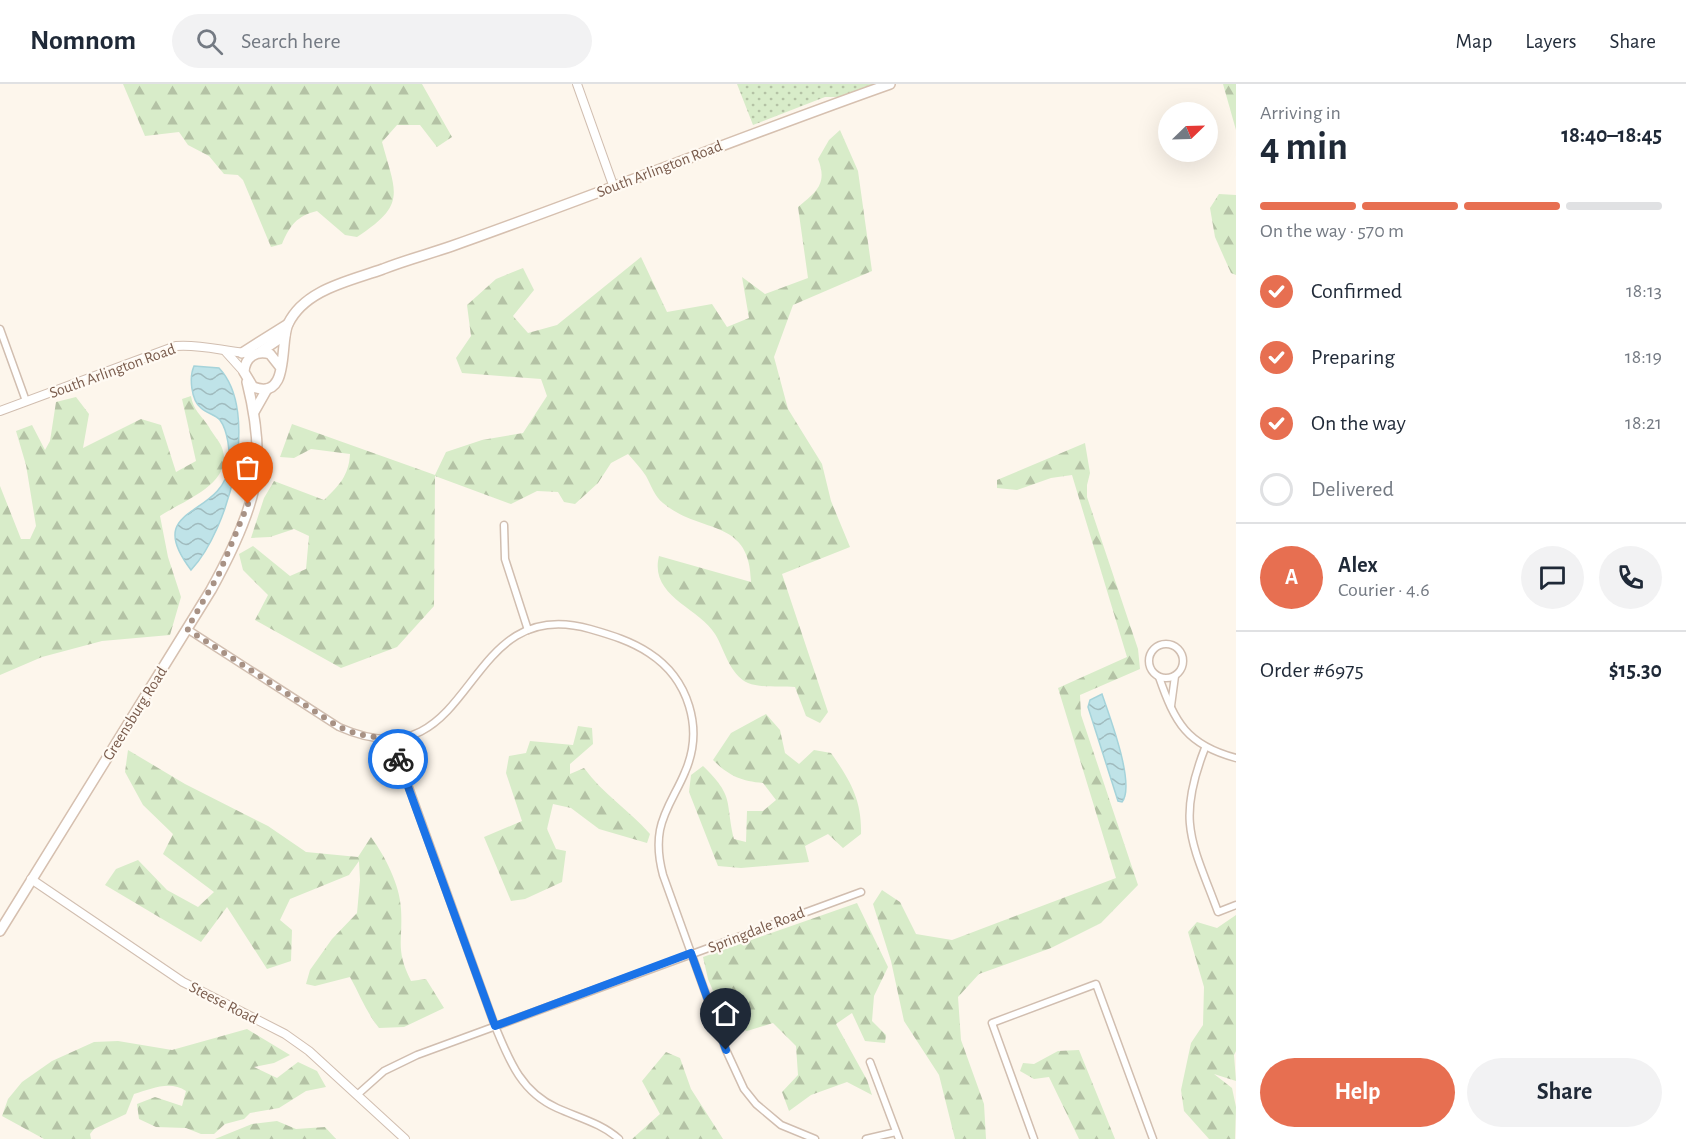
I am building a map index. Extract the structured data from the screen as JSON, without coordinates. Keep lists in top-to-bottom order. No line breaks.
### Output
{"streets":{"main road":["South Arlington Road","Greensburg Road"],"street":["Springdale Road","Steese Road"]},"crossings":[["South Arlington Road","Greensburg Road"],["Greensburg Road","Steese Road"],["Springdale Road","Steese Road"]],"north":"top right","page":{"header":"Nomnom","search":"Search here","nav":["Map","Layers","Share"],"heading":["4 min","Arriving in","18:40–18:45"],"panel":["Alex","Courier · 4.6","Order #6975","$15.30"],"bar":"On the way · 570 m","list":[["Confirmed","18:13"],["Preparing","18:19"],["On the way","18:21"],"Delivered"],"round":"A","buttons":["Help","Share"]}}
